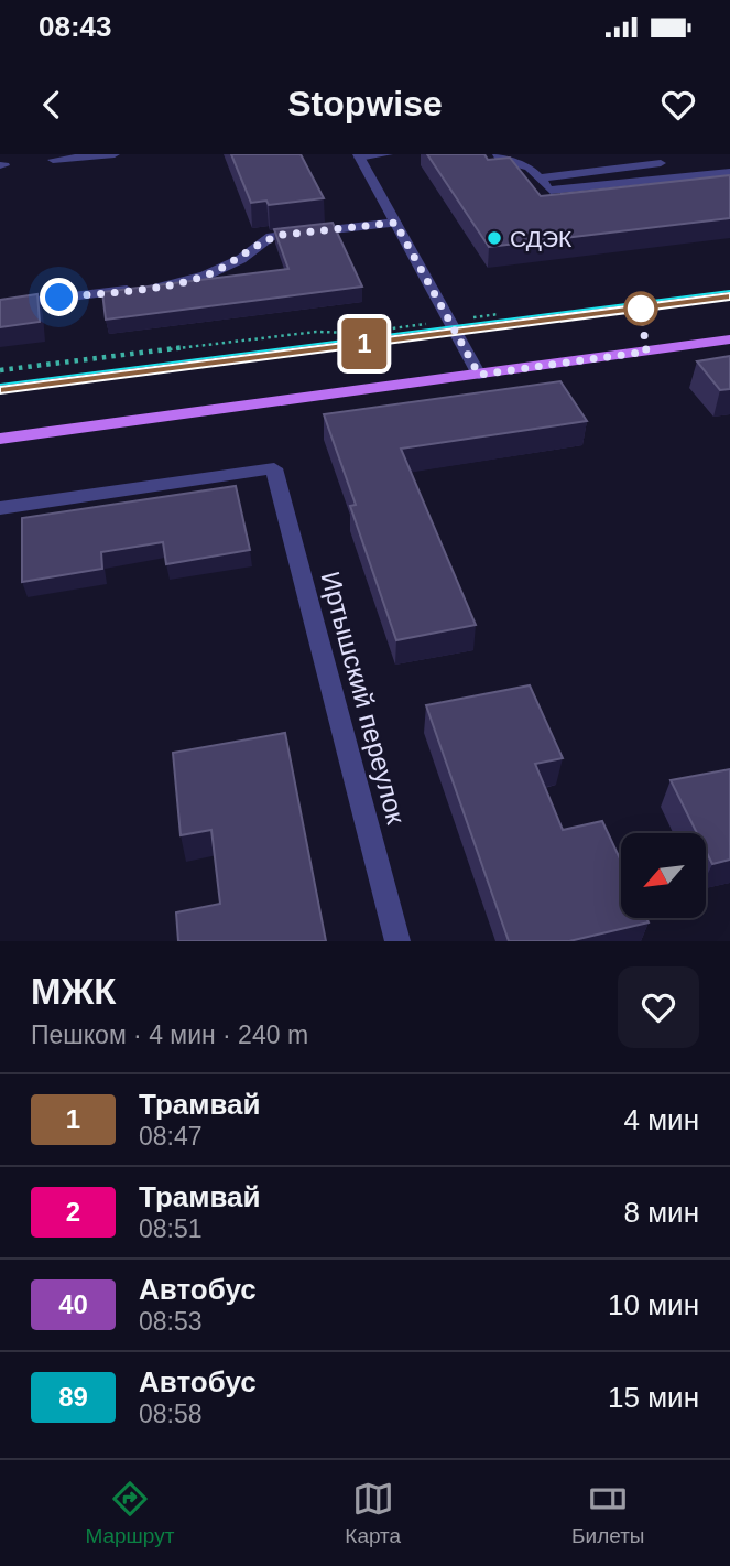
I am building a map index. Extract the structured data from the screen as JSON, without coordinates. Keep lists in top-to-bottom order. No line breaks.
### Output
{"streets":{"street":["Иртышский переулок"]},"places":["СДЭК"],"lines":["tram line 1"],"north":"bottom left","page":{"status":"08:43","header":"Stopwise","on_map":"1","heading":["МЖК","Пешком · 4 мин · 240 m"],"list":[{"mark":"1","name":"Трамвай","note":"08:47","value":"4 мин"},{"mark":"2","name":"Трамвай","note":"08:51","value":"8 мин"},{"mark":"40","name":"Автобус","note":"08:53","value":"10 мин"},{"mark":"89","name":"Автобус","note":"08:58","value":"15 мин"}],"tabs":["Маршрут","Карта","Билеты"]}}
